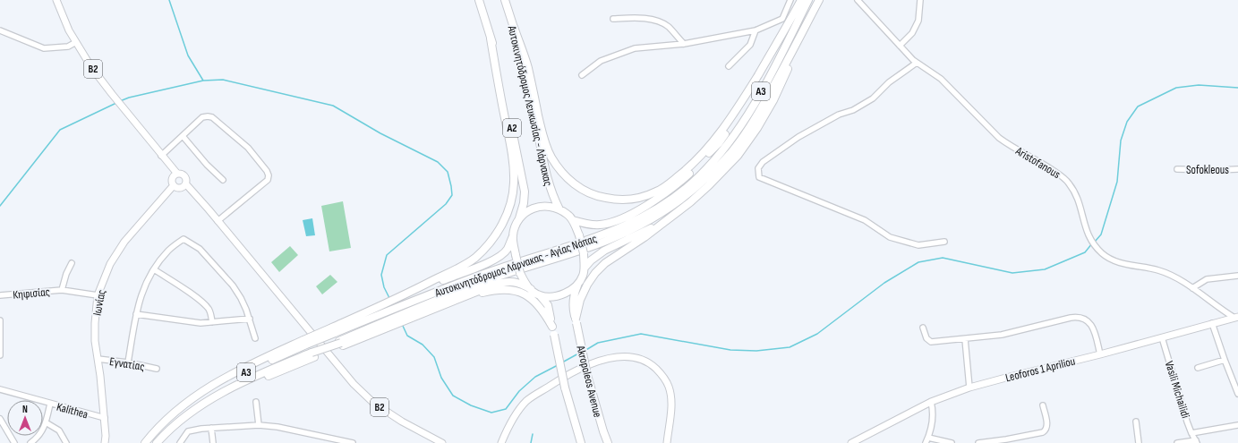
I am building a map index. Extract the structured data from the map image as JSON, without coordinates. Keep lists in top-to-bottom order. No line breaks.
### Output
{"streets":{"highway":["A3","Αυτοκινητόδρομος Λευκωσίας - Λάρνακας","A2","Αυτοκινητόδρομος Λάρνακας - Αγίας Νάπας","Akropoleos Avenue"],"main road":["B2","Ιωνίας","Leoforos 1 Apriliou"],"street":["Aristofanous","Sofokleous","Κηφισίας","Εγνατίας","Vasili Michailidi","Kalithea"]},"crossings":[["B2","Ιωνίας"],["Αυτοκινητόδρομος Λευκωσίας - Λάρνακας","A2"],["Αυτοκινητόδρομος Λευκωσίας - Λάρνακας","Akropoleos Avenue"],["A2","Akropoleos Avenue"],["Aristofanous","Leoforos 1 Apriliou"],["Κηφισίας","Ιωνίας"],["Ιωνίας","Εγνατίας"],["Ιωνίας","Kalithea"],["Leoforos 1 Apriliou","Vasili Michailidi"]],"north":"top"}
